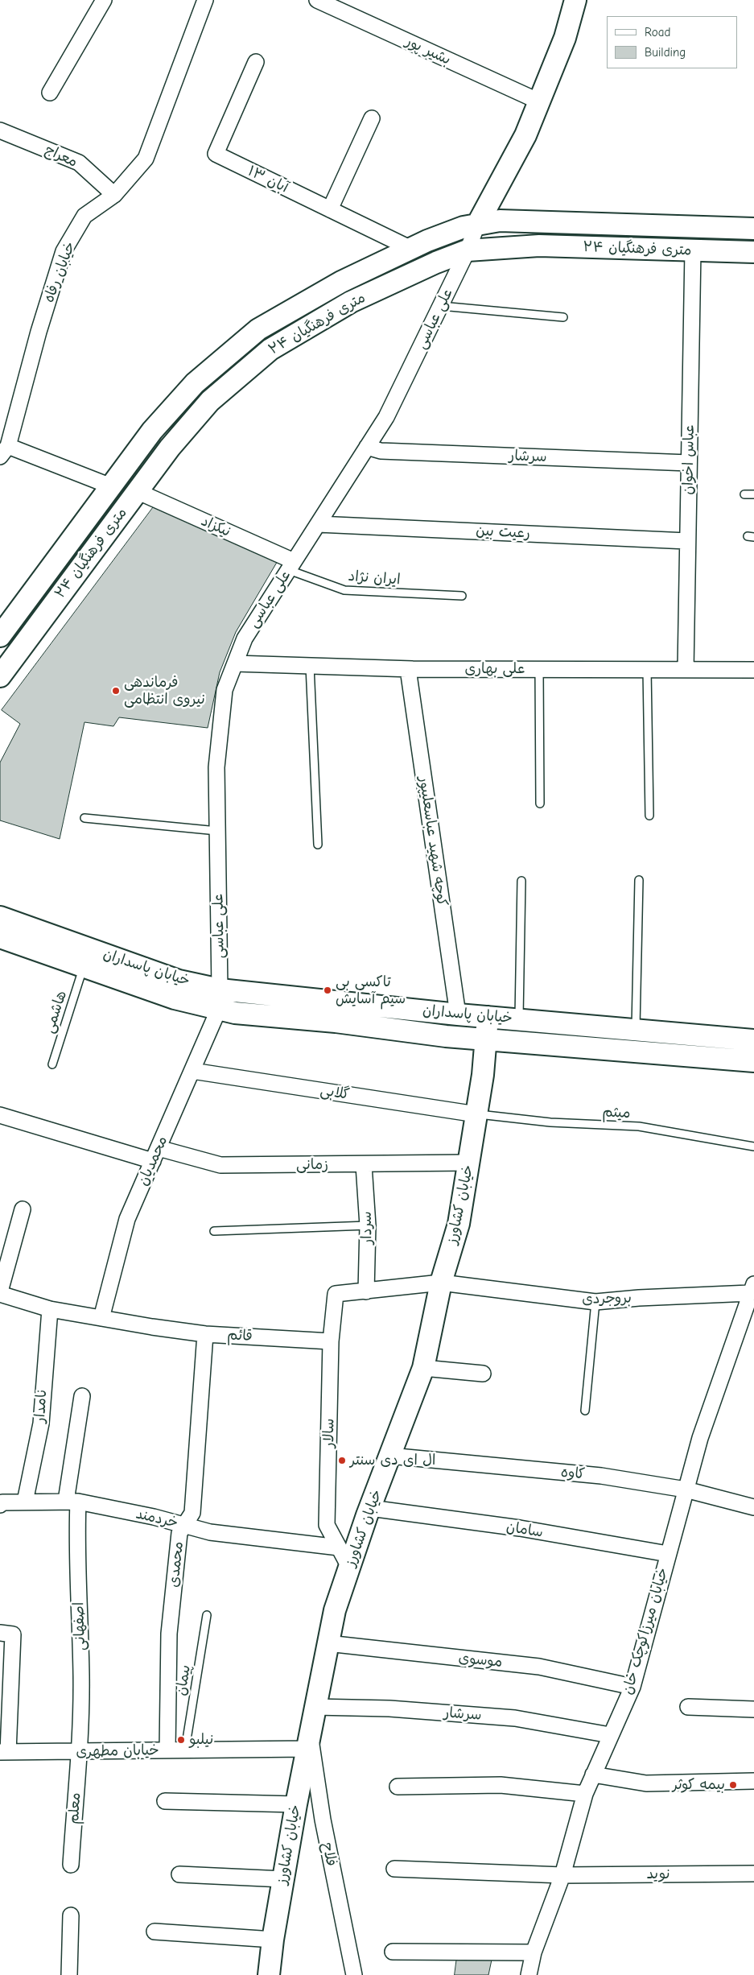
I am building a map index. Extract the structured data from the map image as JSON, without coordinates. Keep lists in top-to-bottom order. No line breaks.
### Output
{"streets":{"main road":["۲۴ متری فرهنگیان","خیابان پاسداران","خیابان کشاورز"],"street":["بشیر پور","معراج","۱۳ آبان","خیابان رفاه","علی عباسی","سرشار","عباس اخوان","نیکزاد","رعیت بین","علی بهاری","کوچه شهید عباسعلیپور","گلابی","محمدیان","زمانی","سردار","بروجردی","قائم","نامدار","سالار","کاوه","خردمند","سامان","محمدی","اصفهانی","خیابان میرزاکوچک خان","موسوی","خیابان مطهری","معلم","فلاح","نوید"],"lane":["ایران نژاد","هاشمی","میثم","پیمان"]},"crossings":[["معراج","خیابان رفاه"],["۱۳ آبان","۲۴ متری فرهنگیان"],["۲۴ متری فرهنگیان","علی عباسی"],["۲۴ متری فرهنگیان","عباس اخوان"],["۲۴ متری فرهنگیان","نیکزاد"],["علی عباسی","سرشار"],["علی عباسی","نیکزاد"],["علی عباسی","رعیت بین"],["علی عباسی","ایران نژاد"],["علی عباسی","علی بهاری"],["علی عباسی","خیابان پاسداران"],["علی عباسی","محمدیان"],["سرشار","عباس اخوان"],["سرشار","خیابان کشاورز"],["سرشار","خیابان میرزاکوچک خان"],["عباس اخوان","رعیت بین"],["عباس اخوان","علی بهاری"],["نیکزاد","ایران نژاد"],["علی بهاری","کوچه شهید عباسعلیپور"],["کوچه شهید عباسعلیپور","خیابان پاسداران"],["خیابان پاسداران","هاشمی"],["خیابان پاسداران","محمدیان"],["خیابان پاسداران","خیابان کشاورز"],["گلابی","میثم"],["گلابی","محمدیان"],["گلابی","خیابان کشاورز"],["میثم","خیابان کشاورز"],["محمدیان","زمانی"],["محمدیان","قائم"],["زمانی","خیابان کشاورز"],["زمانی","سردار"],["خیابان کشاورز","بروجردی"],["خیابان کشاورز","سالار"],["خیابان کشاورز","کاوه"],["خیابان کشاورز","سامان"],["خیابان کشاورز","موسوی"],["خیابان کشاورز","خیابان مطهری"],["خیابان کشاورز","فلاح"],["بروجردی","خیابان میرزاکوچک خان"],["قائم","نامدار"],["قائم","سالار"],["قائم","محمدی"],["نامدار","خردمند"],["سالار","خردمند"],["کاوه","خیابان میرزاکوچک خان"],["خردمند","محمدی"],["خردمند","اصفهانی"],["سامان","خیابان میرزاکوچک خان"],["محمدی","خیابان مطهری"],["اصفهانی","خیابان مطهری"],["اصفهانی","معلم"],["خیابان میرزاکوچک خان","موسوی"],["خیابان میرزاکوچک خان","نوید"],["پیمان","خیابان مطهری"],["خیابان مطهری","معلم"],["خیابان مطهری","فلاح"]],"places":["فرماندهی نیروی انتظامی","تاکسی بی سیم آسایش","ال ای دی سنتر","نیلبو","بیمه کوثر"],"legend":["Road","Building"]}
